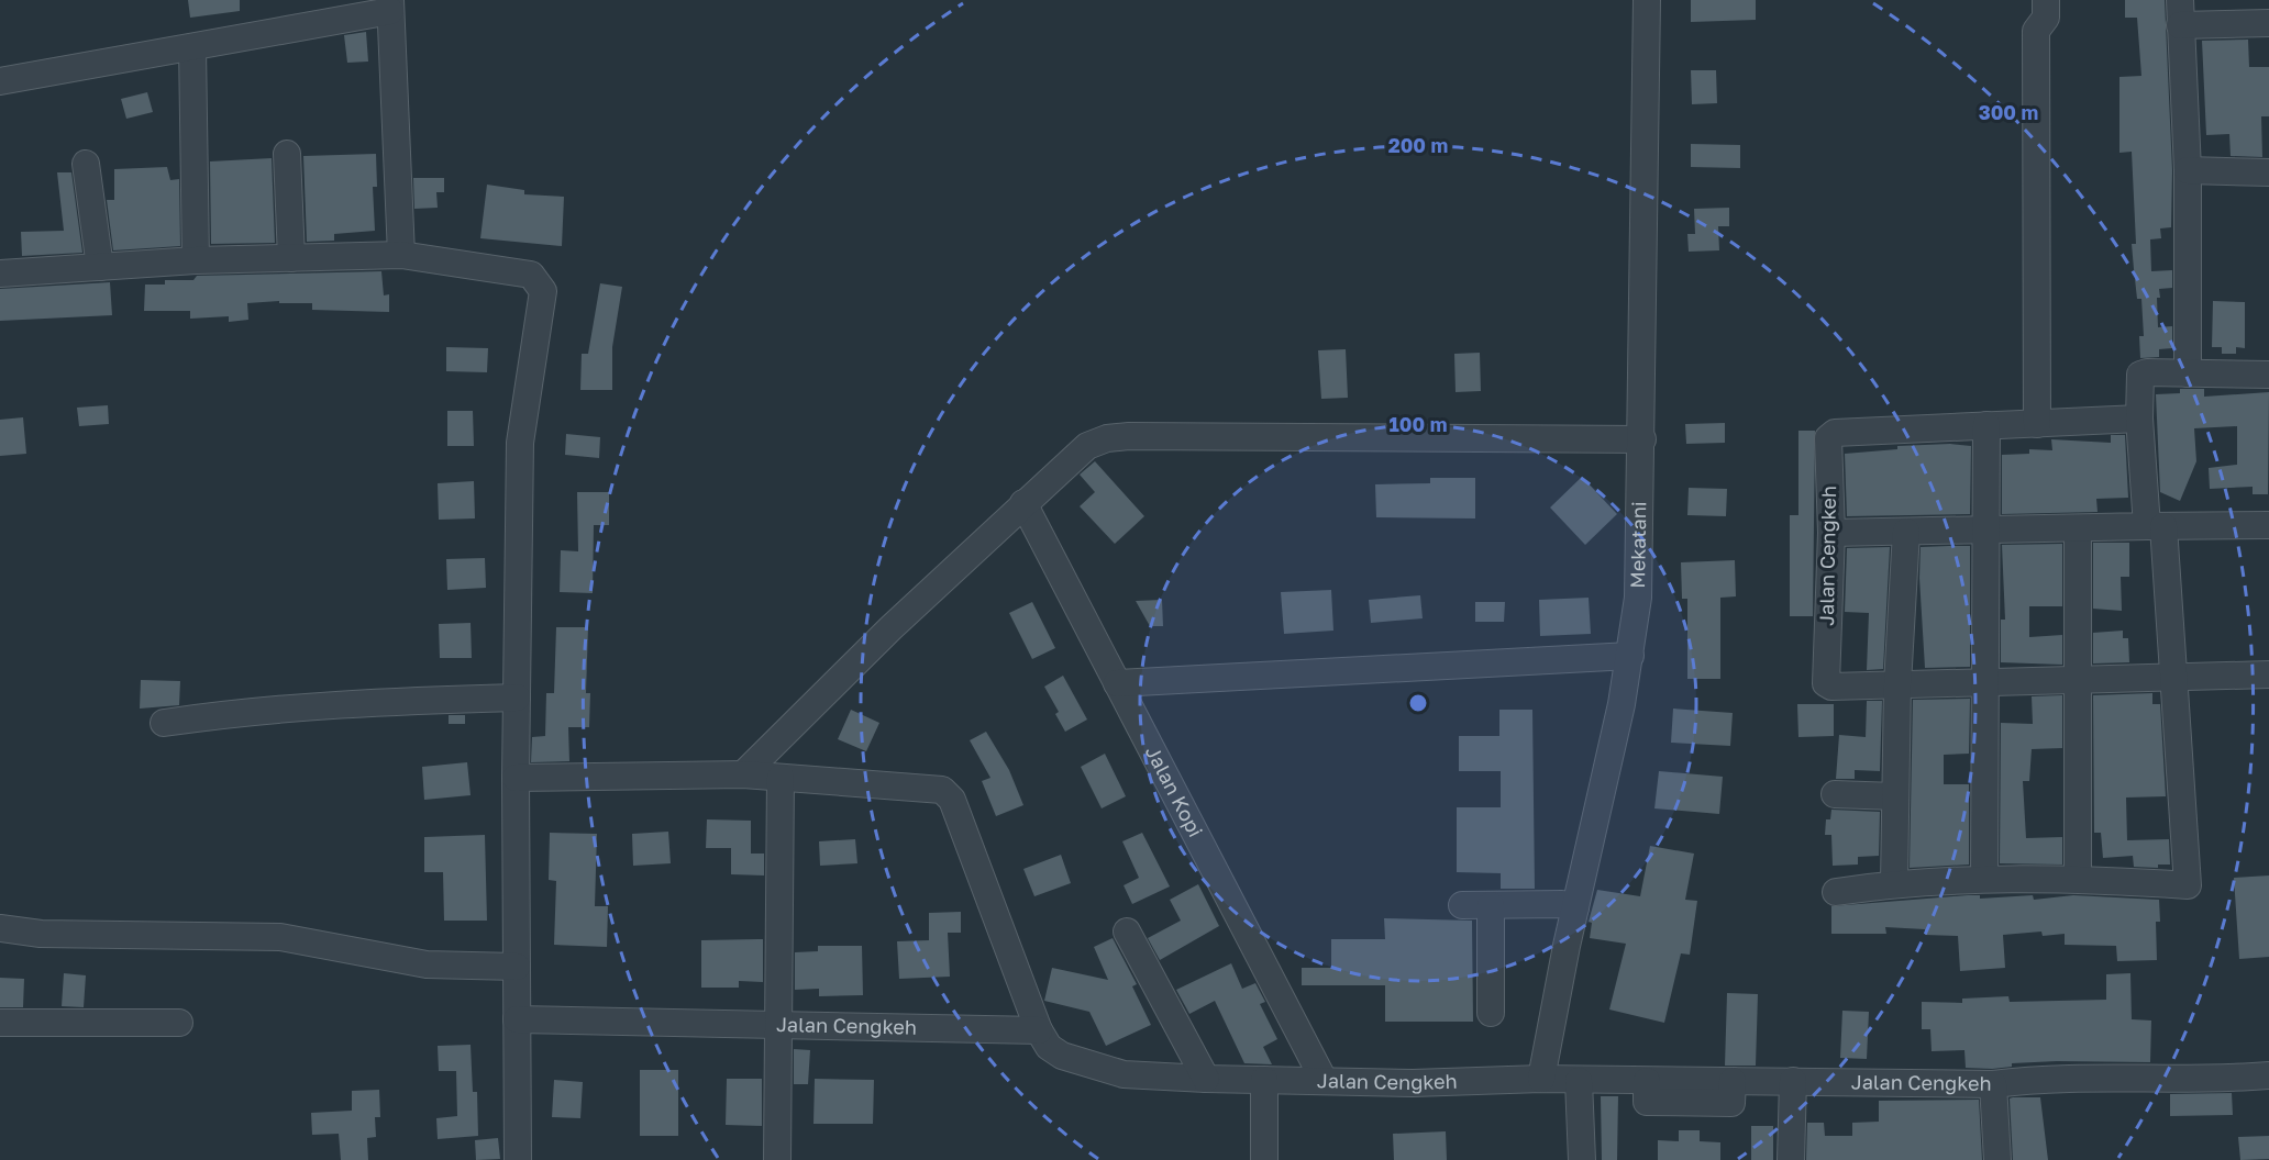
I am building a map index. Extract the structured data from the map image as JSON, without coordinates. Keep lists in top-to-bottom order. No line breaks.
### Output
{"streets":{"street":["Mekatani","Jalan Cengkeh","Jalan Kopi"]},"crossings":[["Mekatani","Jalan Cengkeh"],["Jalan Cengkeh","Jalan Kopi"]],"rings":["300 m","200 m","100 m"]}
